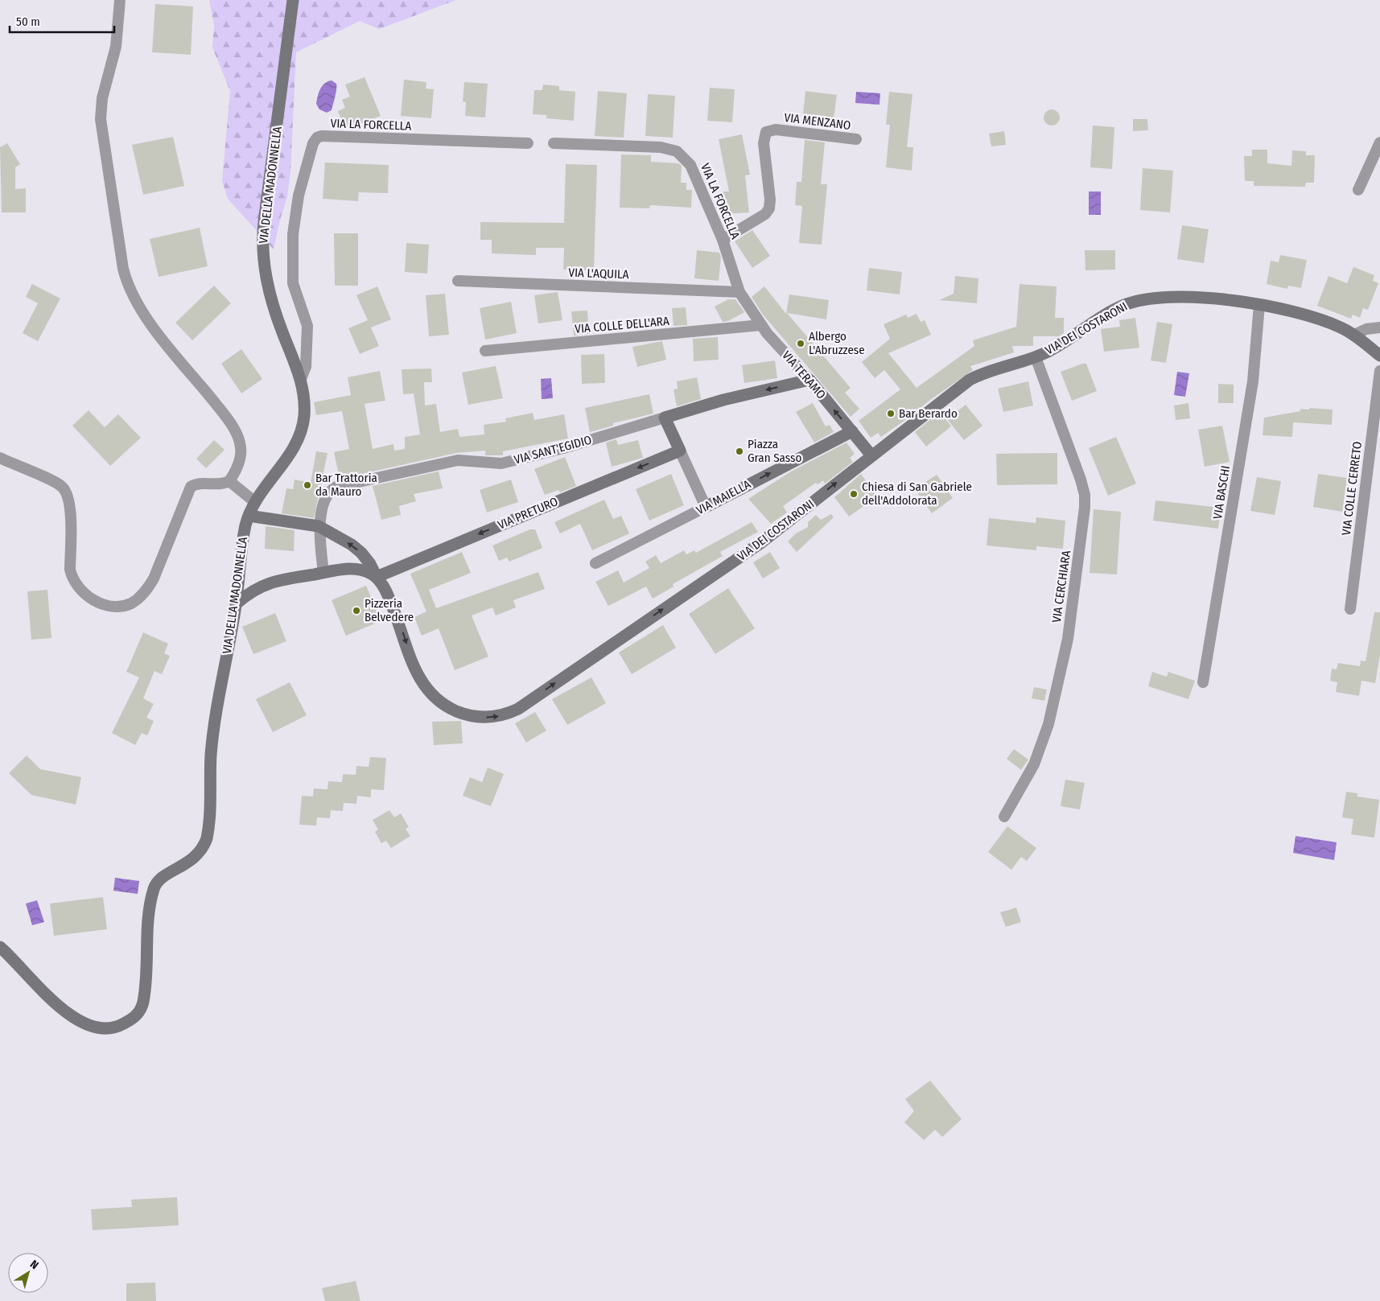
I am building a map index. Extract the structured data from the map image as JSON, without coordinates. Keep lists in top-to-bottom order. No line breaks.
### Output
{"streets":{"street":["VIA MENZANO","VIA LA FORCELLA","VIA DELLA MADONNELLA","VIA L'AQUILA","VIA COLLE DELL'ARA","VIA DEI COSTARONI","VIA TERAMO","VIA SANT'EGIDIO","VIA COLLE CERRETO","VIA BASCHI","VIA MAIELLA","VIA PRETURO","VIA CERCHIARA"]},"crossings":[["VIA MENZANO","VIA LA FORCELLA"],["VIA LA FORCELLA","VIA DELLA MADONNELLA"],["VIA LA FORCELLA","VIA L'AQUILA"],["VIA LA FORCELLA","VIA TERAMO"],["VIA L'AQUILA","VIA TERAMO"],["VIA COLLE DELL'ARA","VIA TERAMO"],["VIA DEI COSTARONI","VIA TERAMO"],["VIA DEI COSTARONI","VIA BASCHI"],["VIA DEI COSTARONI","VIA PRETURO"],["VIA DEI COSTARONI","VIA CERCHIARA"],["VIA TERAMO","VIA SANT'EGIDIO"],["VIA TERAMO","VIA MAIELLA"]],"one_way":["VIA MAIELLA","VIA PRETURO"],"places":["Albergo L'Abruzzese","Bar Berardo","Piazza Gran Sasso","Bar Trattoria da Mauro","Chiesa di San Gabriele dell'Addolorata","Pizzeria Belvedere"],"scale_bar":"50 m","north":"top right"}
